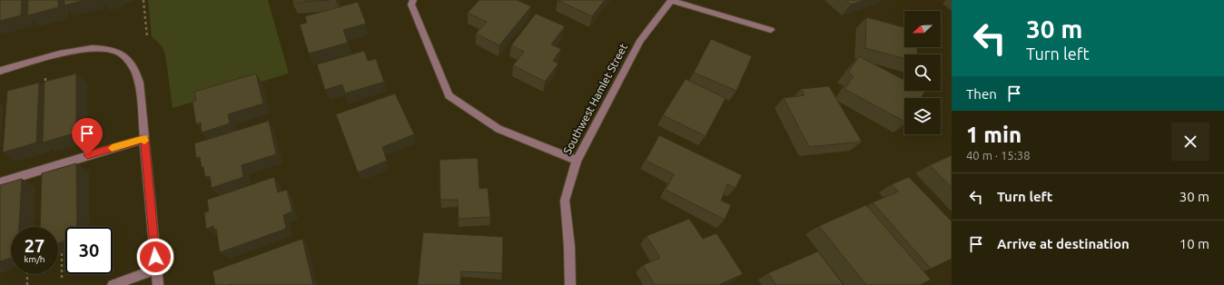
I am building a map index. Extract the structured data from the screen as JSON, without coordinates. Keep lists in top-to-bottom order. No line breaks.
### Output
{"streets":{"street":["Southwest Hamlet Street"]},"north":"left","page":{"turn":["30 m","Turn left"],"then":"Then","heading":["1 min","40 m · 15:38"],"list":[{"name":"Turn left","value":"30 m"},{"name":"Arrive at destination","value":"10 m"}],"speed":"27 km/h","limit":"30"}}
